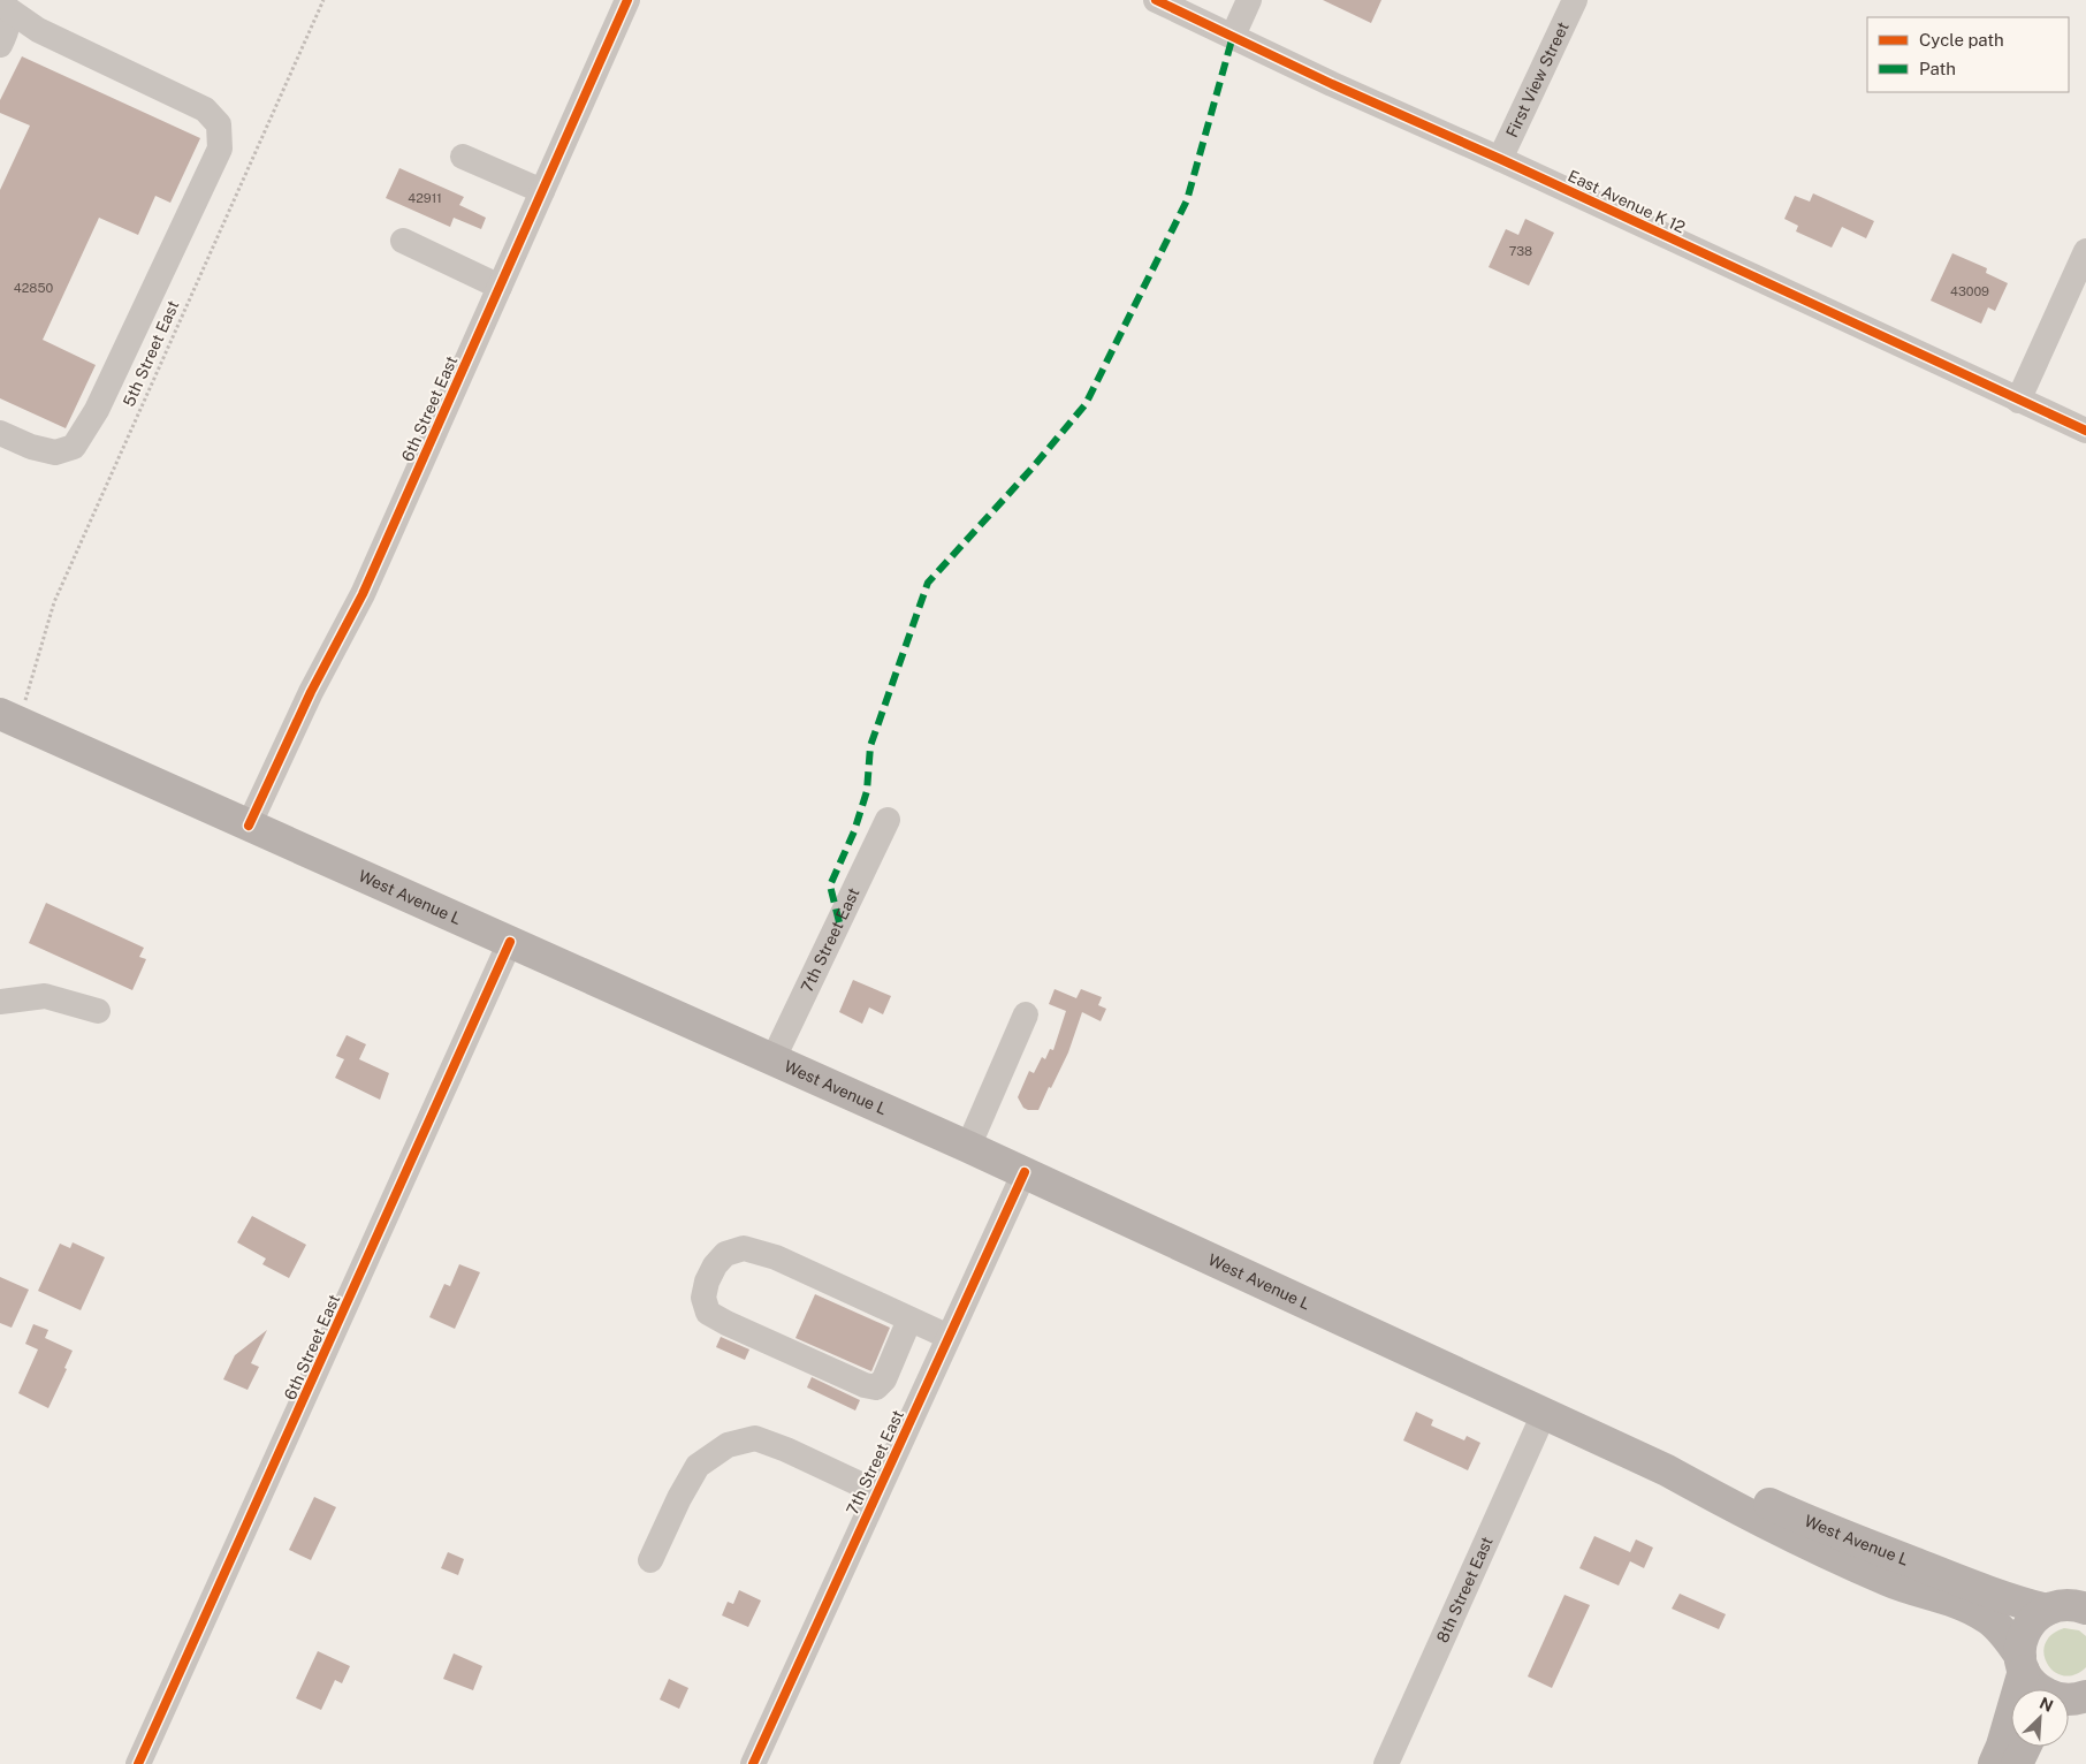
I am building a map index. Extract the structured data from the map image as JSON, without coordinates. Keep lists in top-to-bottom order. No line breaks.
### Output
{"streets":{"main road":["West Avenue L"],"street":["First View Street","East Avenue K 12","6th Street East","7th Street East","8th Street East"],"path":["5th Street East"]},"crossings":[["First View Street","East Avenue K 12"],["5th Street East","West Avenue L"],["6th Street East","West Avenue L"],["West Avenue L","7th Street East"],["West Avenue L","8th Street East"]],"house_numbers":["42911","738","42850","43009"],"legend":["Cycle path","Path"],"north":"top right"}
